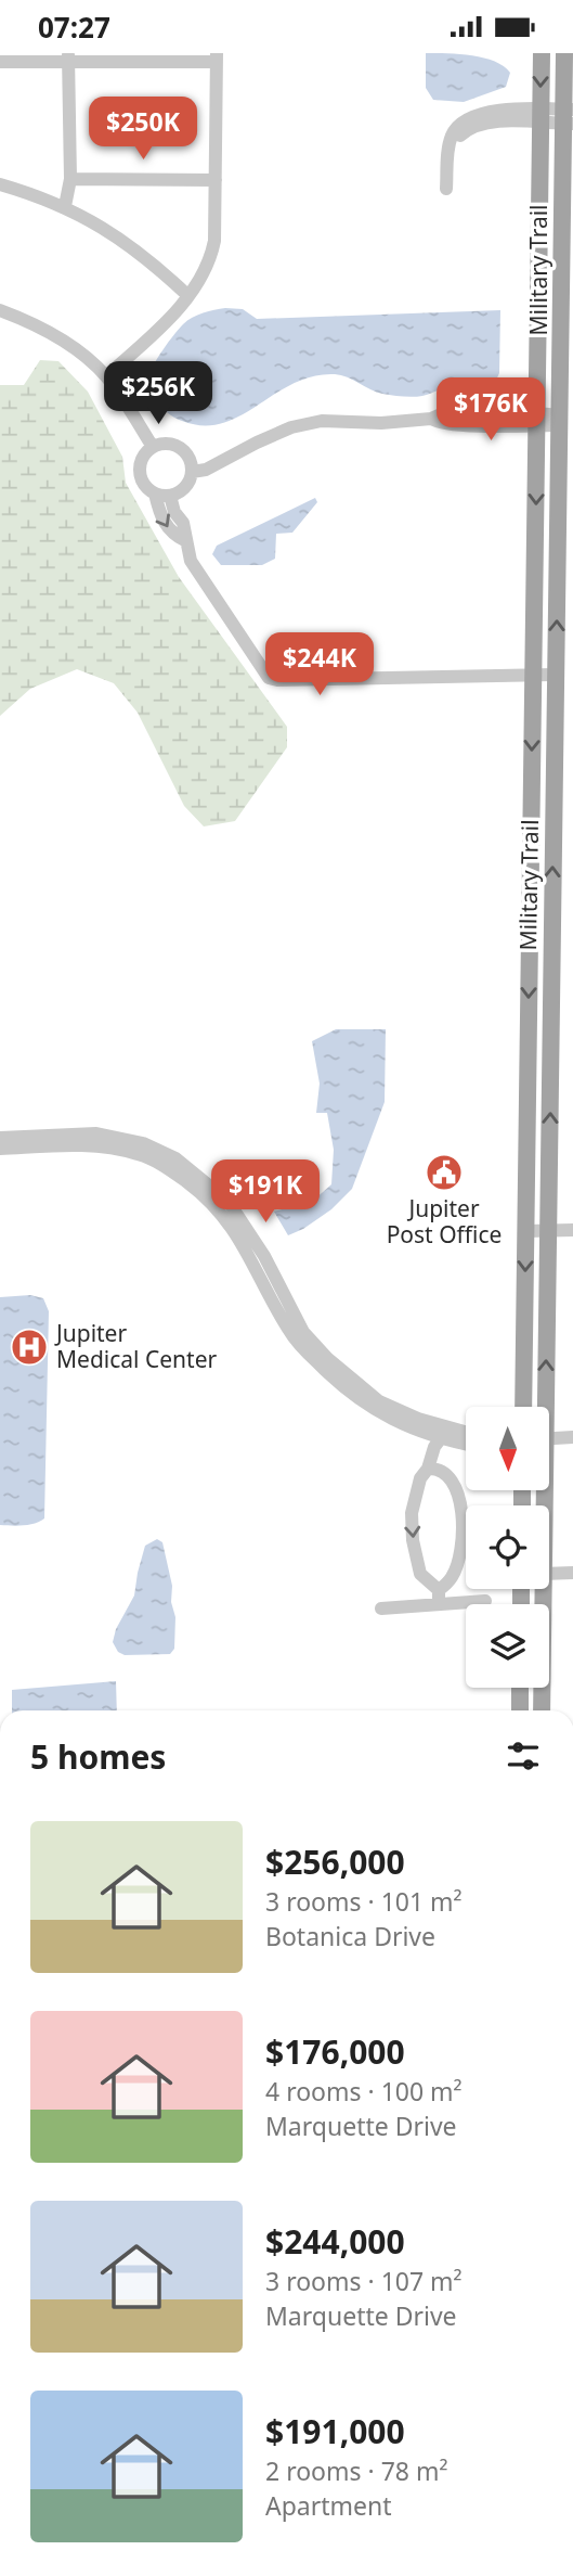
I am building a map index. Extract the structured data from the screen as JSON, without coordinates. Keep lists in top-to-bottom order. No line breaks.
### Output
{"streets":{"main road":["Military Trail"]},"places":{"public building":["Jupiter Post Office"],"hospital":["Jupiter Medical Center"]},"north":"bottom","page":{"status":"07:27","price":["$250K","$256K","$176K","$244K","$191K"],"heading":"5 homes","list":[{"name":"$256,000","note":"3 rooms · 101 m² · Botanica Drive"},{"name":"$176,000","note":"4 rooms · 100 m² · Marquette Drive"},{"name":"$244,000","note":"3 rooms · 107 m² · Marquette Drive"},{"name":"$191,000","note":"2 rooms · 78 m² · Apartment"}]}}
